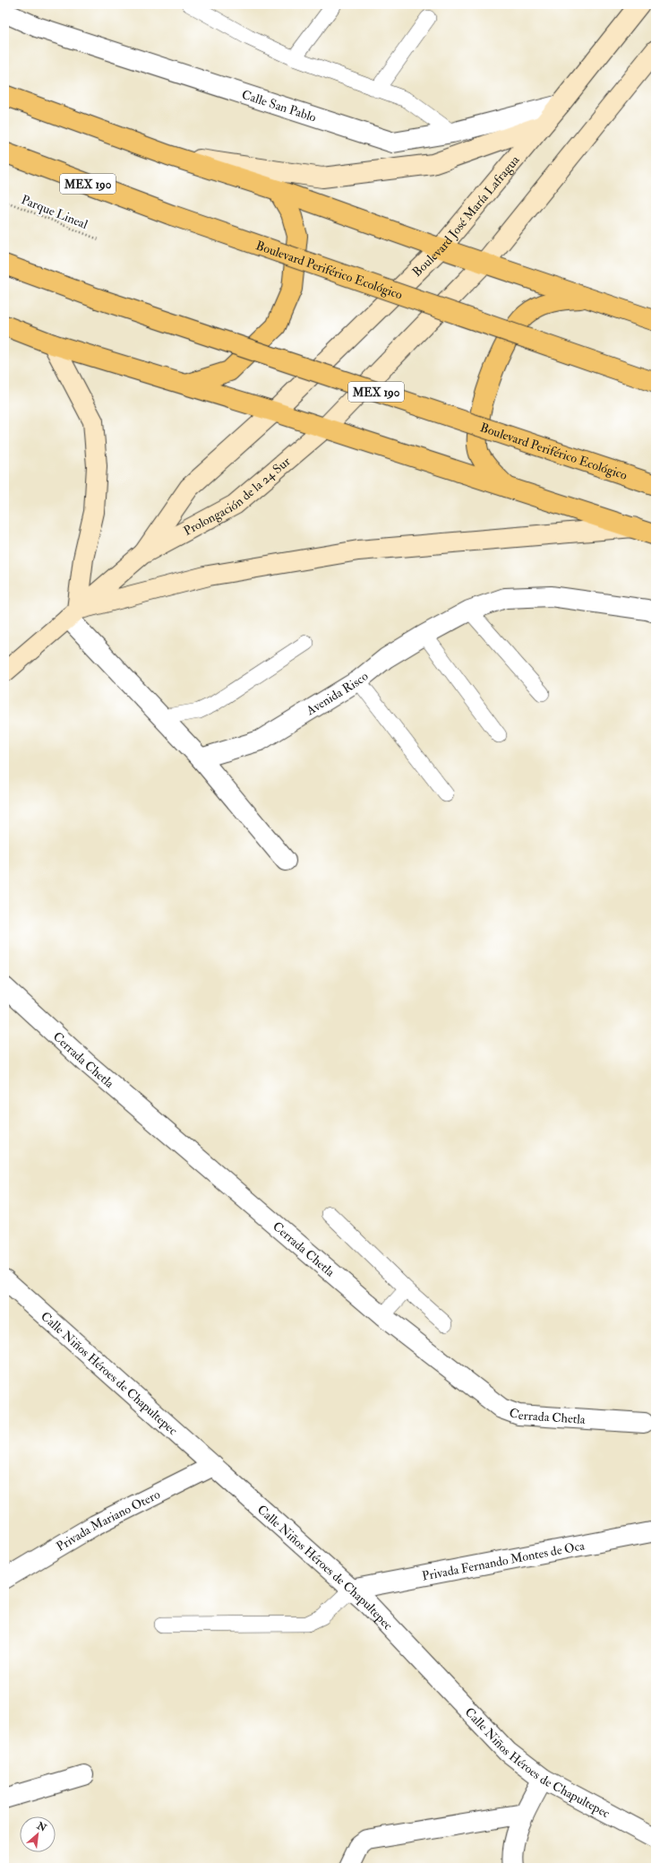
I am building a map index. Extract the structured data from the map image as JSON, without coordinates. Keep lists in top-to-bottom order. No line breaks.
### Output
{"streets":{"highway":["MEX 190","Boulevard Periférico Ecológico"],"main road":["Boulevard José María Lafragua","Prolongación de la 24 Sur"],"street":["Calle San Pablo","Avenida Risco","Cerrada Chetla","Calle Niños Héroes de Chapultepec","Privada Mariano Otero","Privada Fernando Montes de Oca"],"path":["Parque Lineal"]},"crossings":[["Calle San Pablo","Boulevard José María Lafragua"],["Boulevard José María Lafragua","Prolongación de la 24 Sur"],["Calle Niños Héroes de Chapultepec","Privada Mariano Otero"],["Calle Niños Héroes de Chapultepec","Privada Fernando Montes de Oca"]],"north":"top right"}
